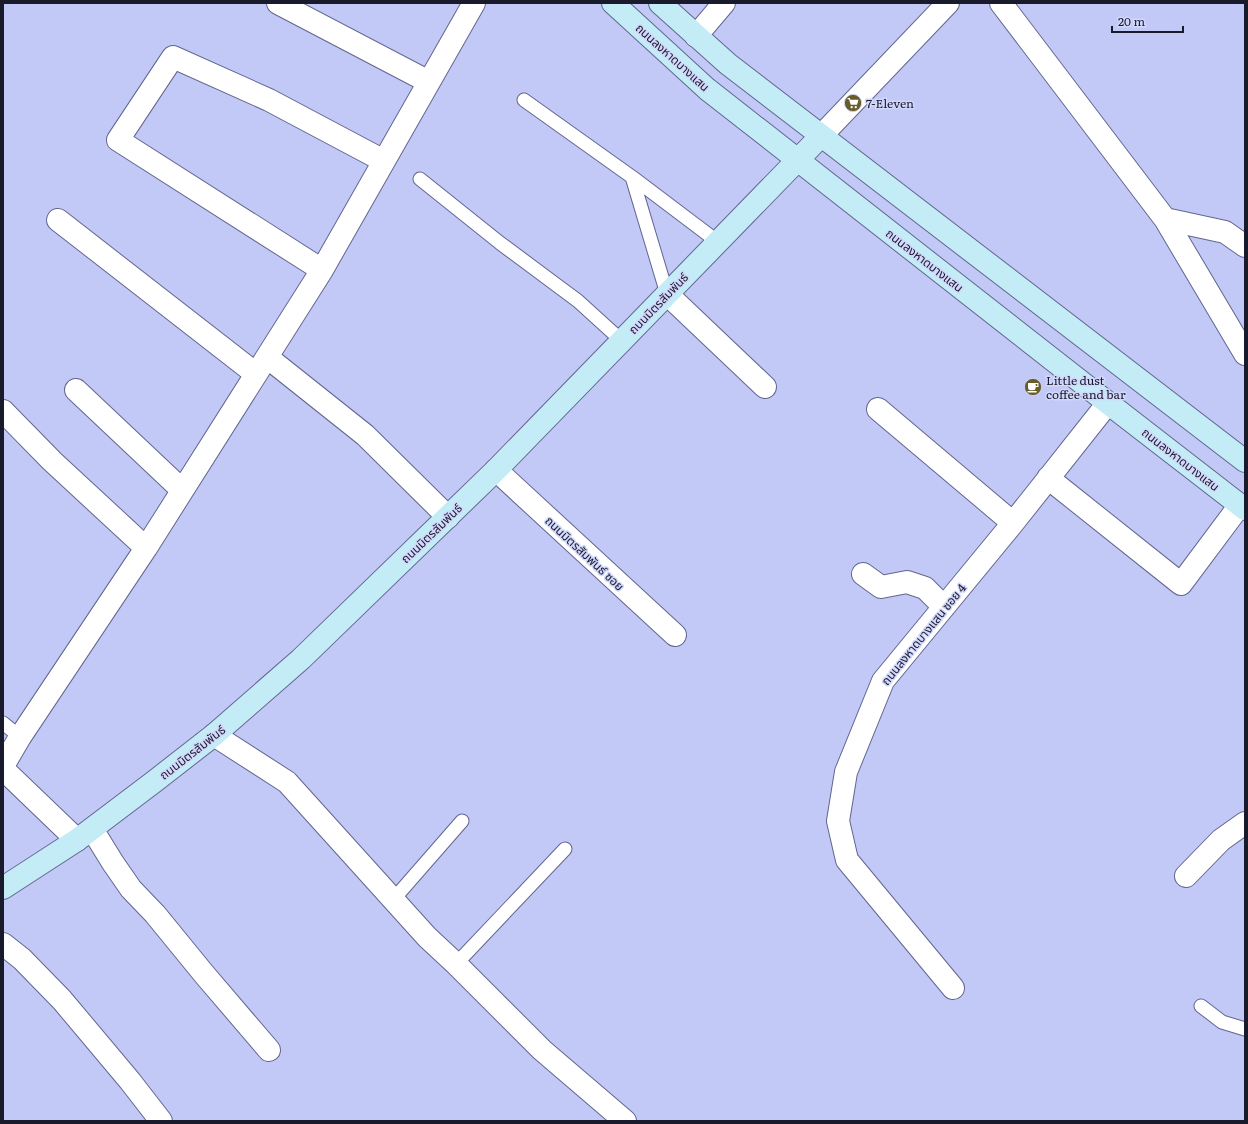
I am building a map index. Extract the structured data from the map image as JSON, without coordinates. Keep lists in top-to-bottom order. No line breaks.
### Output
{"streets":{"main road":["ถนนลงหาดบางแสน","ถนนมิตรสัมพันธ์"],"street":["ถนนมิตรสัมพันธ์ ซอย","ถนนลงหาดบางแสน ซอย 4"]},"crossings":[["ถนนลงหาดบางแสน","ถนนมิตรสัมพันธ์"],["ถนนลงหาดบางแสน","ถนนลงหาดบางแสน ซอย 4"],["ถนนมิตรสัมพันธ์","ถนนมิตรสัมพันธ์ ซอย"]],"places":{"supermarket":["7-Eleven"],"cafe":["Little dust coffee and bar"]},"scale_bar":"20 m"}
